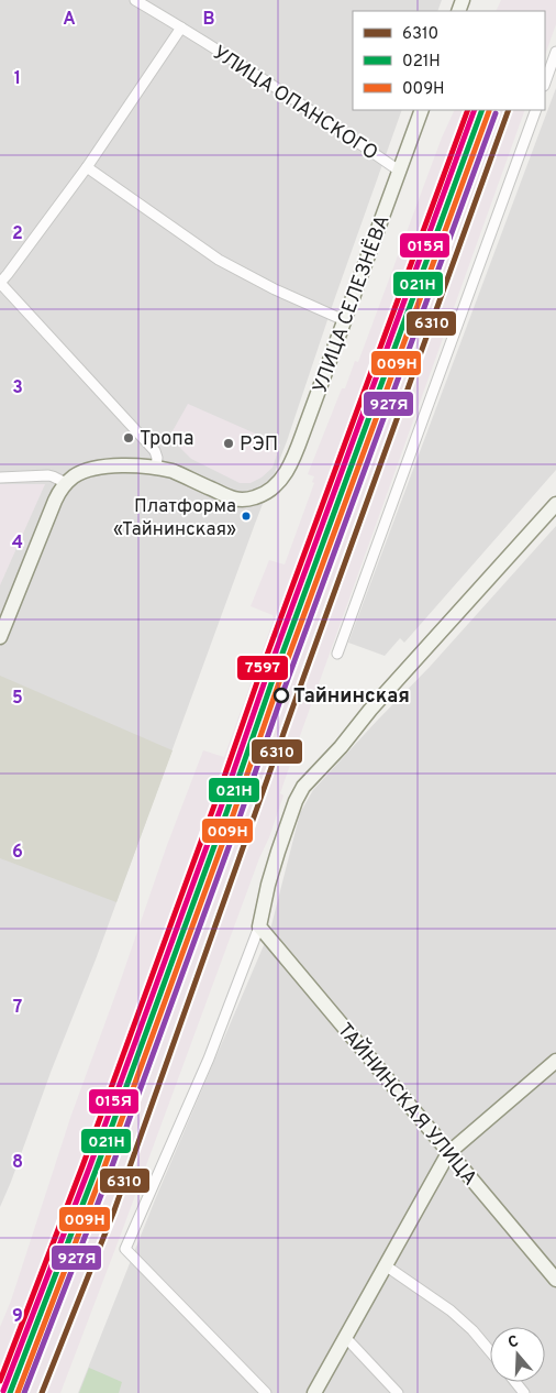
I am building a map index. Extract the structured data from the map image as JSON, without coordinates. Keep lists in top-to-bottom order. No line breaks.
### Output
{"streets":{"street":["УЛИЦА ОПАНСКОГО","УЛИЦА СЕЛЕЗНЁВА","ТАЙНИНСКАЯ УЛИЦА"]},"crossings":[["УЛИЦА ОПАНСКОГО","УЛИЦА СЕЛЕЗНЁВА"]],"places":["Тропа","РЭП","Платформа «Тайнинская»","Тайнинская"],"lines":["transit line 6310","transit line 021Н","transit line 015Я","transit line 7597","transit line 009Н","transit line 927Я"],"legend":["6310","021Н","009Н"],"north":"top","grid":{"columns":["A","B"],"rows":["1","2","3","4","5","6","7","8","9"]}}
